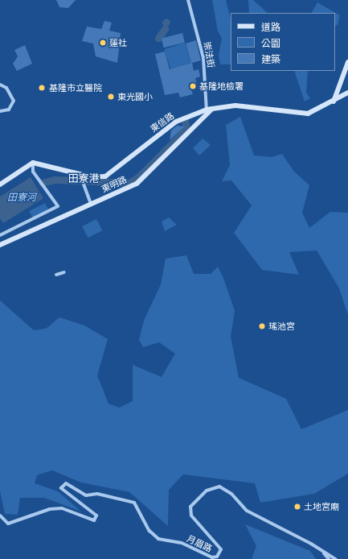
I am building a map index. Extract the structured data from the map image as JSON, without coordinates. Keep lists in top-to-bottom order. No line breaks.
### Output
{"streets":{"main road":["東信路","東明路"],"street":["崇法街","月眉路"]},"crossings":[["崇法街","東信路"],["崇法街","東明路"],["東信路","東明路"]],"districts":["田寮港"],"water":["田寮河"],"places":["蓮社","基隆地檢署","基隆市立醫院","東光國小","瑤池宮","土地宮廟"],"legend":["道路","公園","建築"]}
